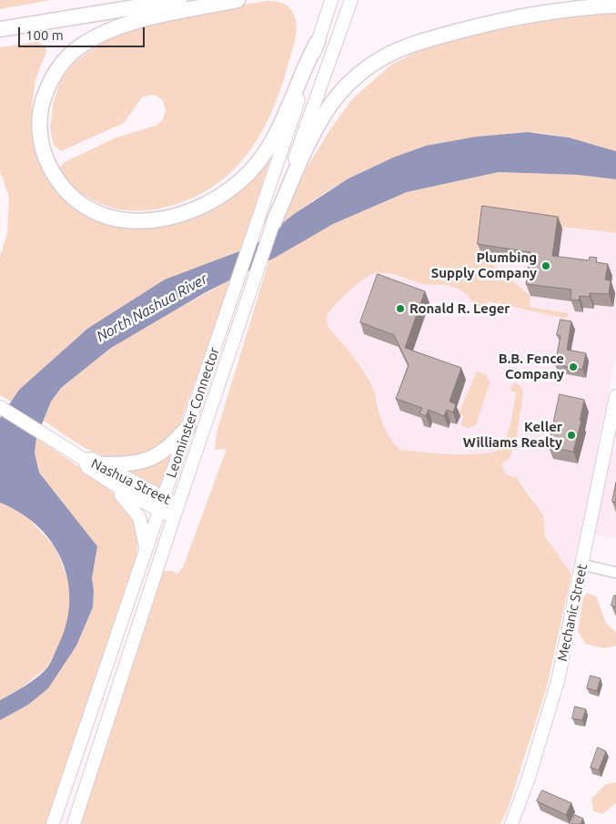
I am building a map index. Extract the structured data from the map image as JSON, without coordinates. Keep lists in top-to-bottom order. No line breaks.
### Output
{"streets":{"main road":["Leominster Connector","Nashua Street","Mechanic Street"]},"crossings":[["Leominster Connector","Nashua Street"]],"water":["North Nashua River"],"places":["Plumbing Supply Company","Ronald R. Leger","B.B. Fence Company","Keller Williams Realty"],"scale_bar":"100 m"}
